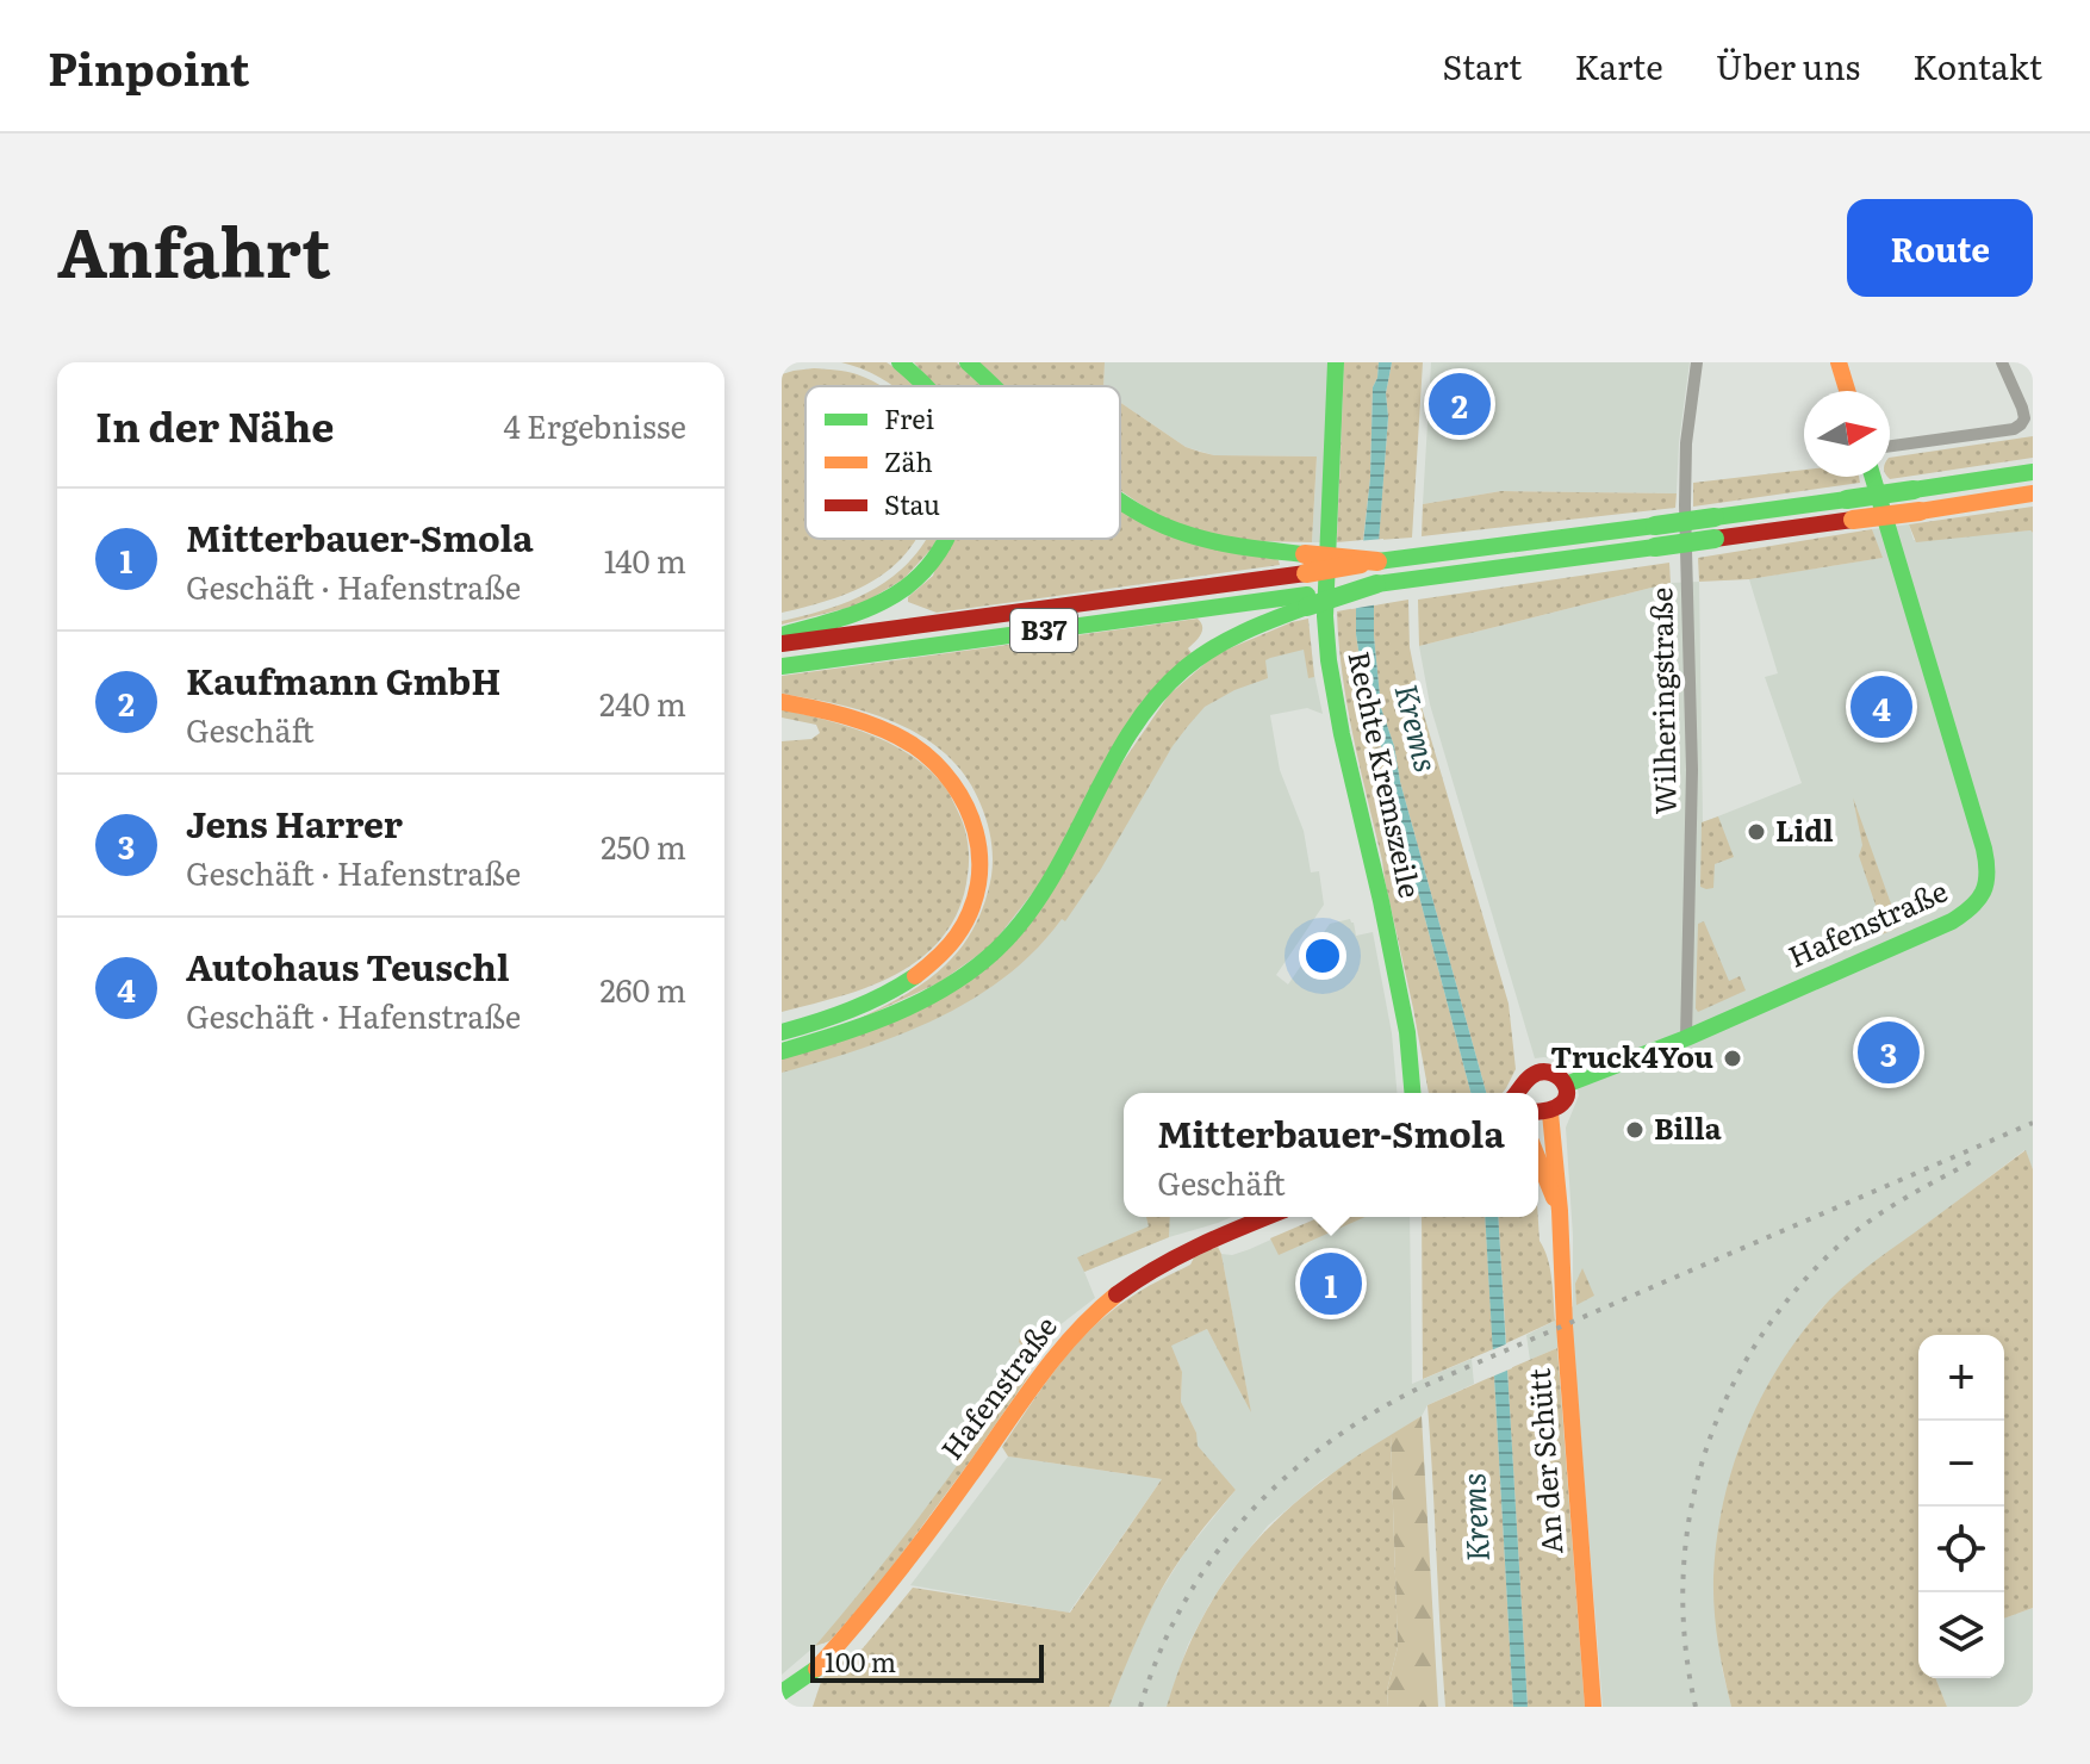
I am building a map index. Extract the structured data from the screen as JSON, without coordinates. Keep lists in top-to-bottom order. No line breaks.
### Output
{"streets":{"main road":["B37","Rechte Kremszeile","Hafenstraße","An der Schütt"],"street":["Wilheringstraße"]},"crossings":[["Wilheringstraße","Hafenstraße"]],"water":["Krems"],"places":["Lidl","Truck4You","Billa"],"legend":["Frei","Zäh","Stau"],"scale_bar":"100 m","north":"right","page":{"header":"Pinpoint","nav":["Start","Karte","Über uns","Kontakt"],"title":"Anfahrt","buttons":"Route","heading":["In der Nähe","4 Ergebnisse"],"pins":["2","4","3","1"],"list":[{"mark":"1","name":"Mitterbauer-Smola","note":"Geschäft · Hafenstraße","value":"140 m"},{"mark":"2","name":"Kaufmann GmbH","note":"Geschäft","value":"240 m"},{"mark":"3","name":"Jens Harrer","note":"Geschäft · Hafenstraße","value":"250 m"},{"mark":"4","name":"Autohaus Teuschl","note":"Geschäft · Hafenstraße","value":"260 m"}],"popup":["Mitterbauer-Smola","Geschäft"],"map_buttons":["+","−"],"scale":"100 m"}}
